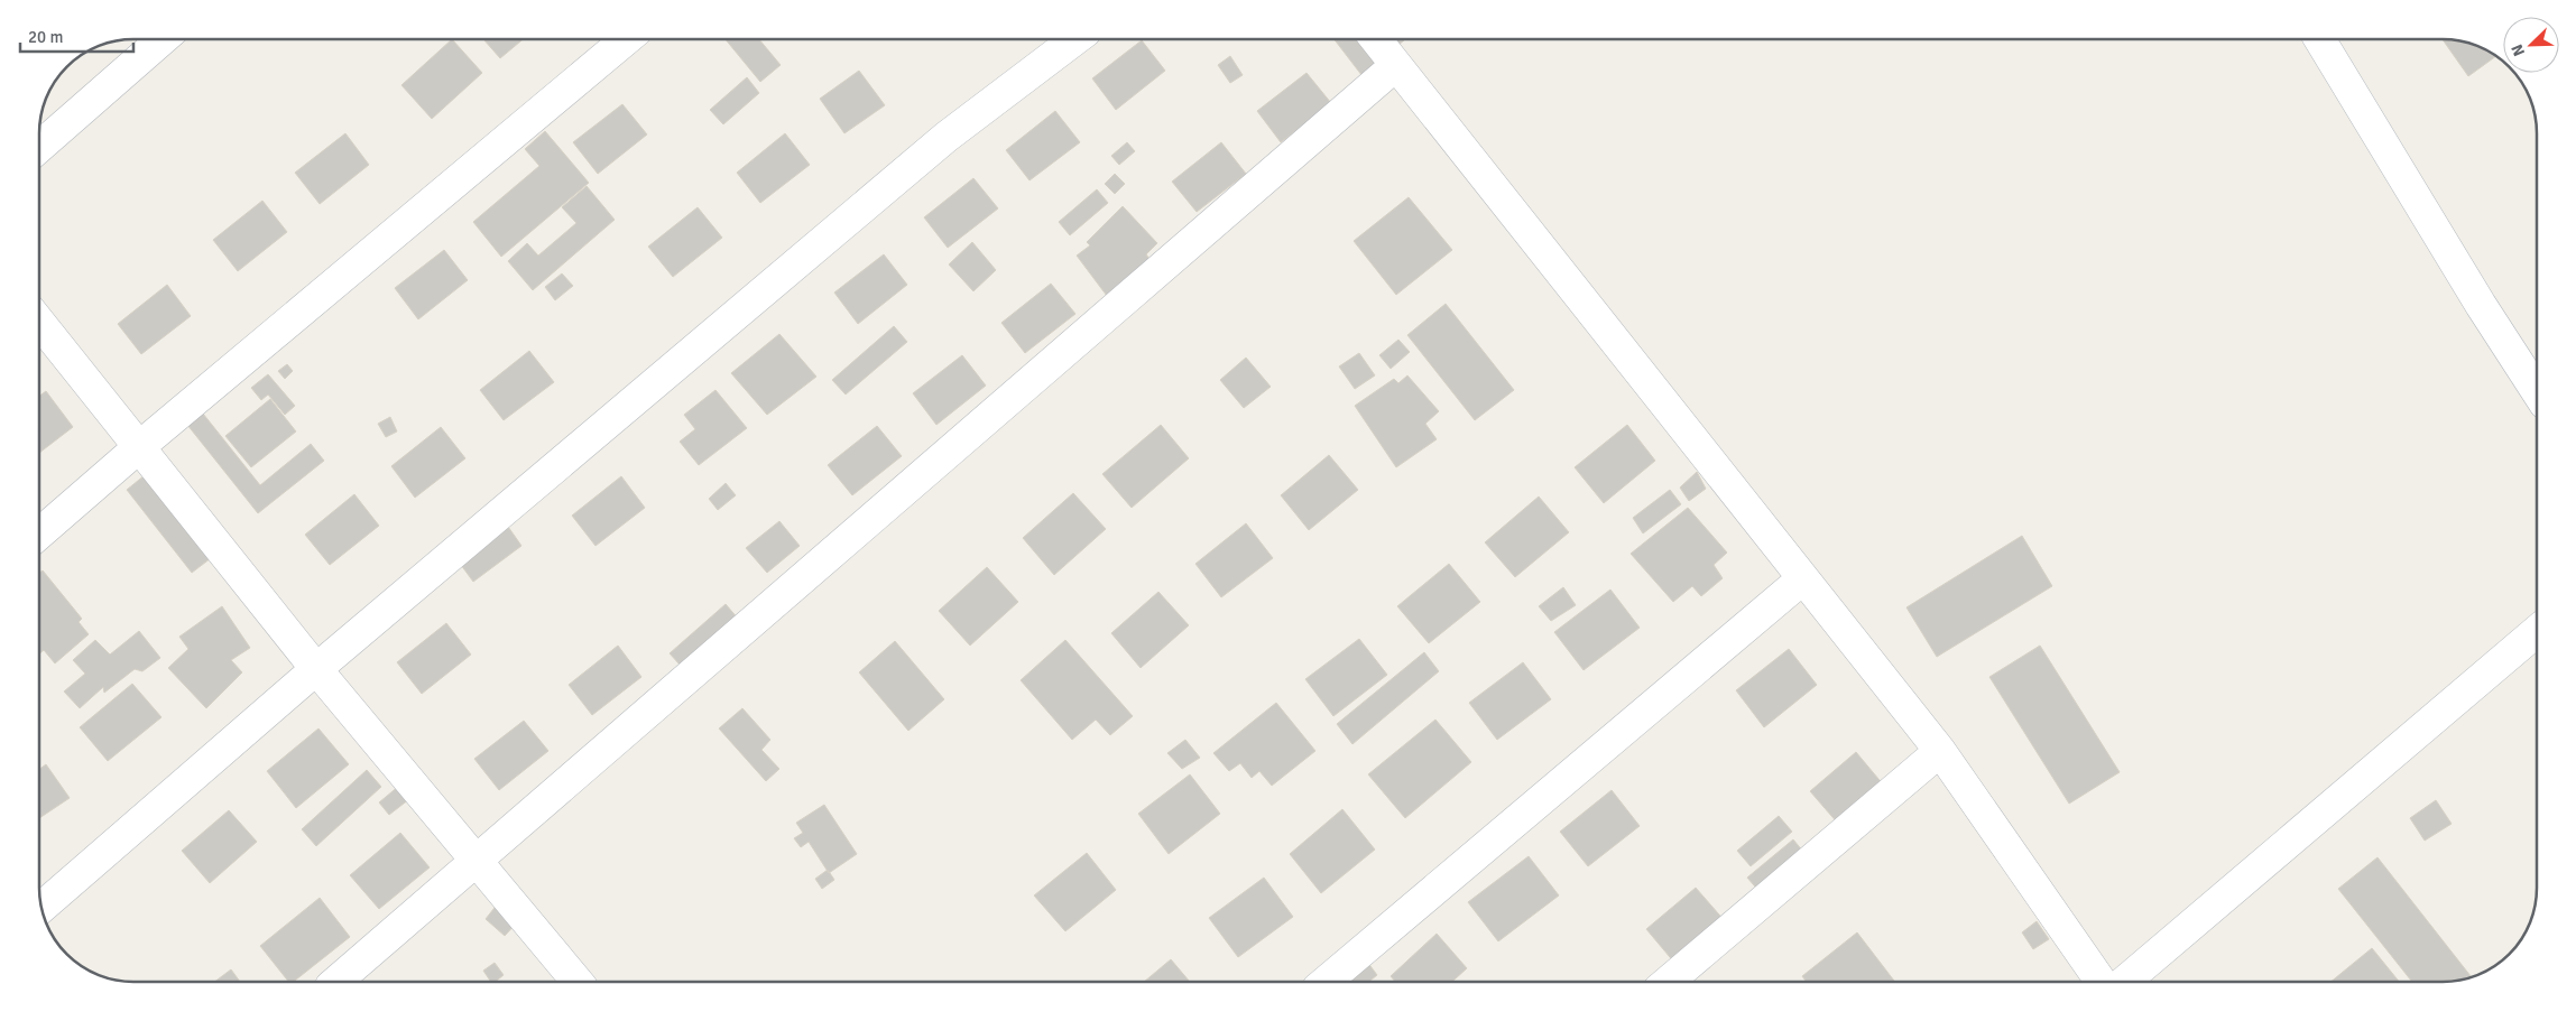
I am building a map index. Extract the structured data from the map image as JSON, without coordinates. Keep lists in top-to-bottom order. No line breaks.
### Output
{"scale_bar":"20 m","north":"bottom left"}
